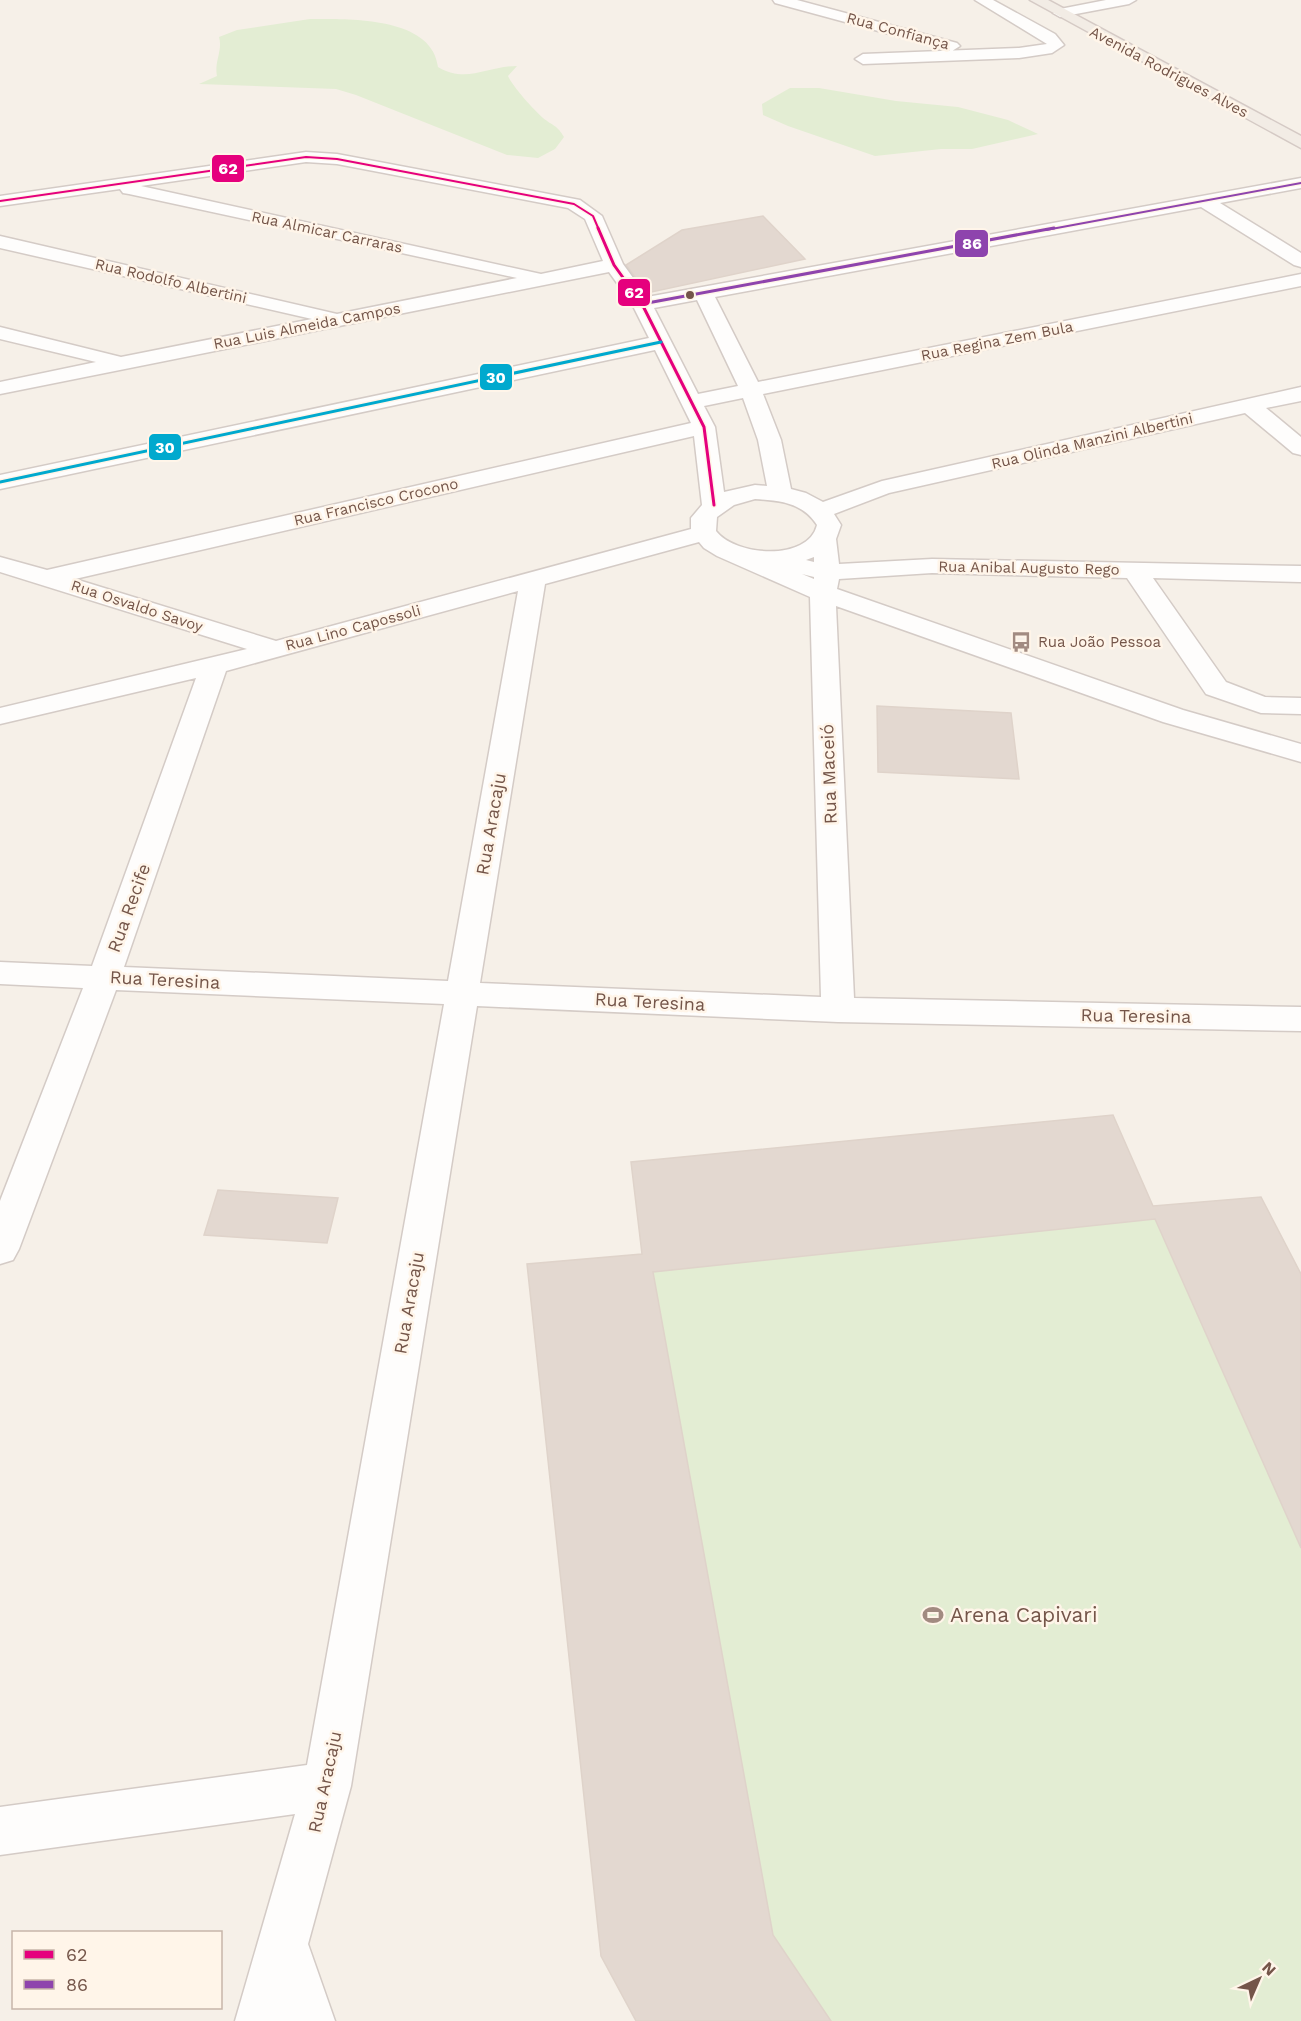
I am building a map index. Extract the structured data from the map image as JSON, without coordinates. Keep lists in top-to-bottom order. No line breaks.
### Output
{"streets":{"main road":["Avenida Rodrigues Alves"],"street":["Rua Confiança","Rua Almicar Carraras","Rua Rodolfo Albertini","Rua Luis Almeida Campos","Rua Regina Zem Bula","Rua Olinda Manzini Albertini","Rua Francisco Crocono","Rua Anibal Augusto Rego","Rua Osvaldo Savoy","Rua Lino Capossoli","Rua Maceió","Rua Aracaju","Rua Recife","Rua Teresina"]},"crossings":[["Rua Almicar Carraras","Rua Luis Almeida Campos"],["Rua Rodolfo Albertini","Rua Luis Almeida Campos"],["Rua Olinda Manzini Albertini","Rua Maceió"],["Rua Francisco Crocono","Rua Osvaldo Savoy"],["Rua Anibal Augusto Rego","Rua Maceió"],["Rua Osvaldo Savoy","Rua Lino Capossoli"],["Rua Lino Capossoli","Rua Aracaju"],["Rua Lino Capossoli","Rua Recife"],["Rua Maceió","Rua Teresina"],["Rua Aracaju","Rua Teresina"],["Rua Recife","Rua Teresina"]],"places":{"bus stop":["Rua João Pessoa"],"sports":["Arena Capivari"]},"lines":["transit line 62","transit line 86","transit line 30"],"legend":["62","86"],"north":"top right"}
